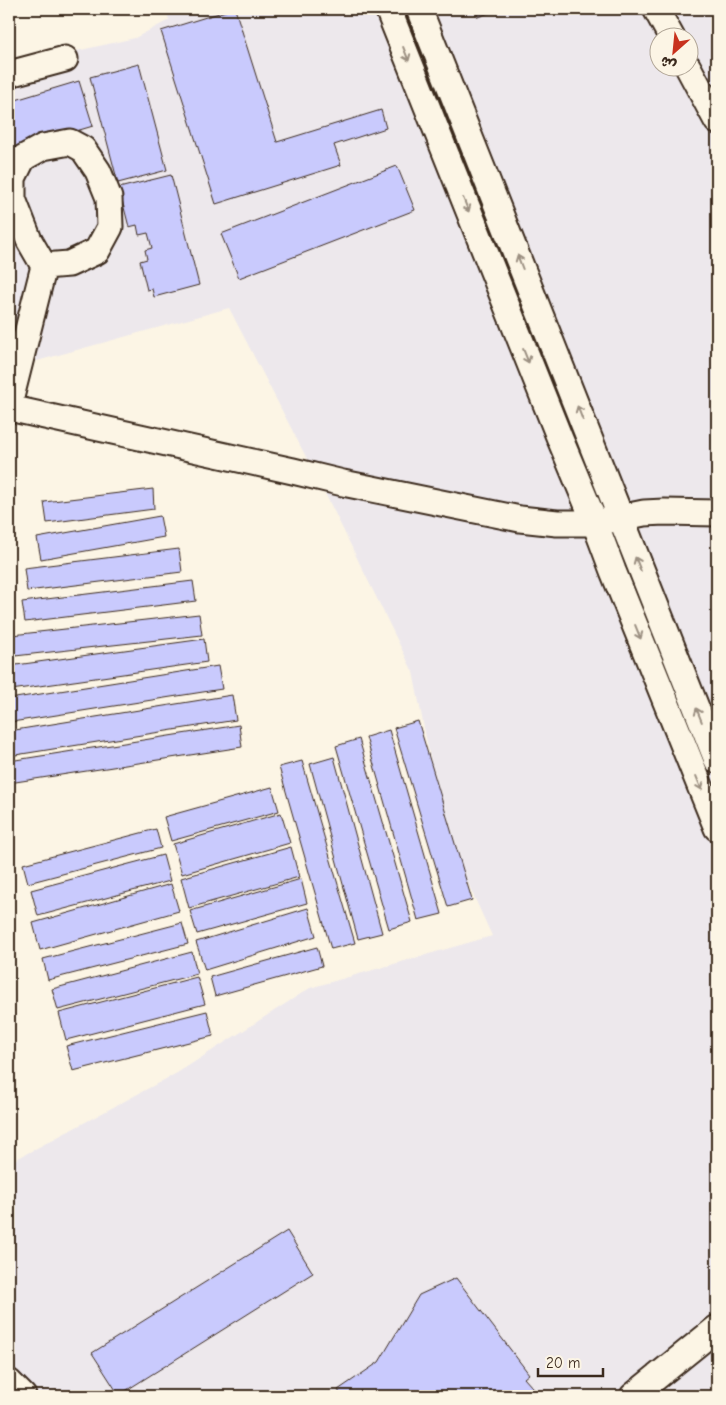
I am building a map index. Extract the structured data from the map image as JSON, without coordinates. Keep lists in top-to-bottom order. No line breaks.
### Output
{"scale_bar":"20 m","north":"bottom left"}
